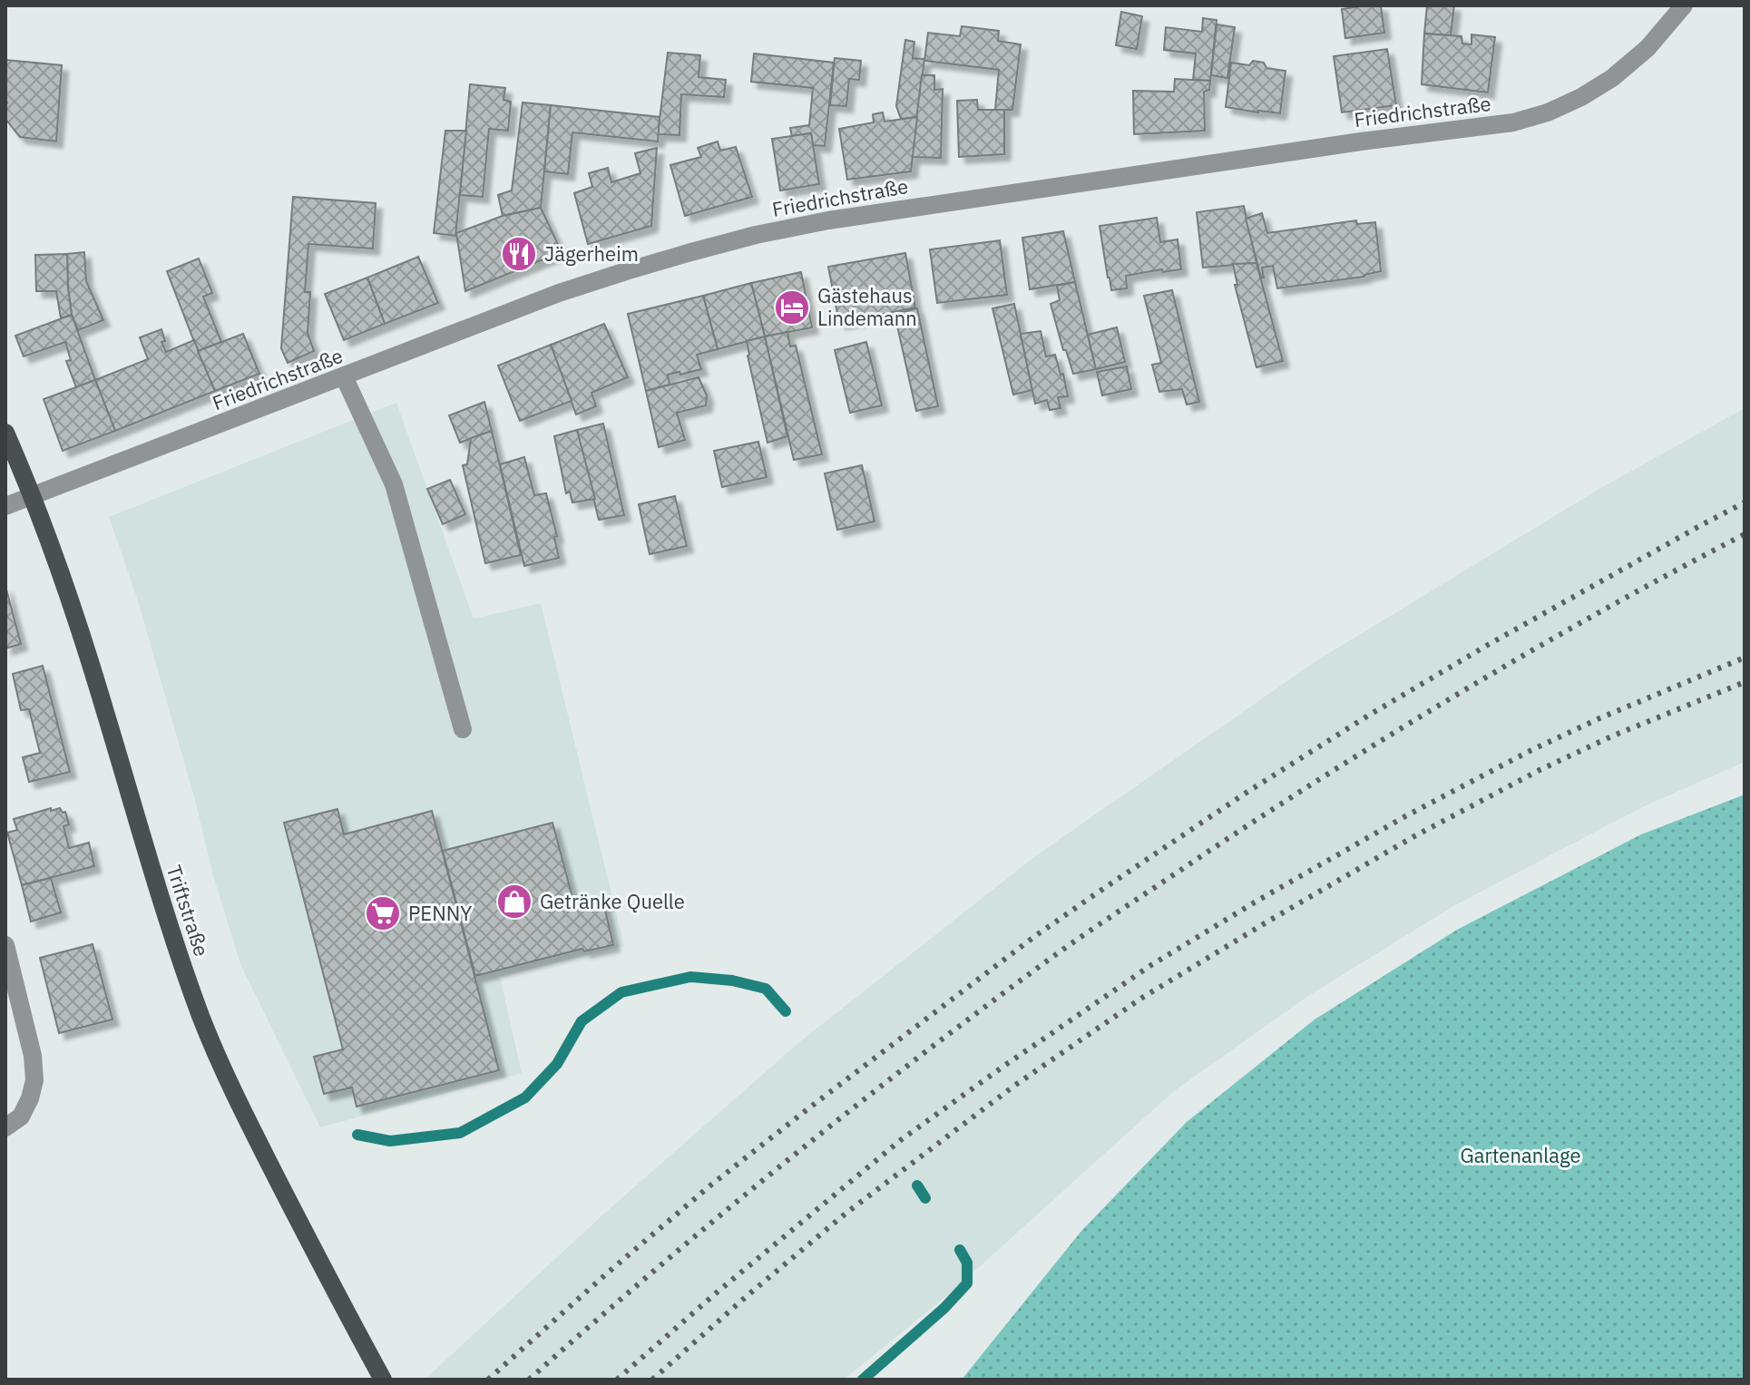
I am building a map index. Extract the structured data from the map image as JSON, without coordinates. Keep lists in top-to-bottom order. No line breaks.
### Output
{"streets":{"main road":["Triftstraße"],"street":["Friedrichstraße"]},"crossings":[["Friedrichstraße","Triftstraße"]],"parks":["Gartenanlage"],"places":{"restaurant":["Jägerheim"],"hotel":["Gästehaus Lindemann"],"shop":["Getränke Quelle"],"supermarket":["PENNY"]}}
